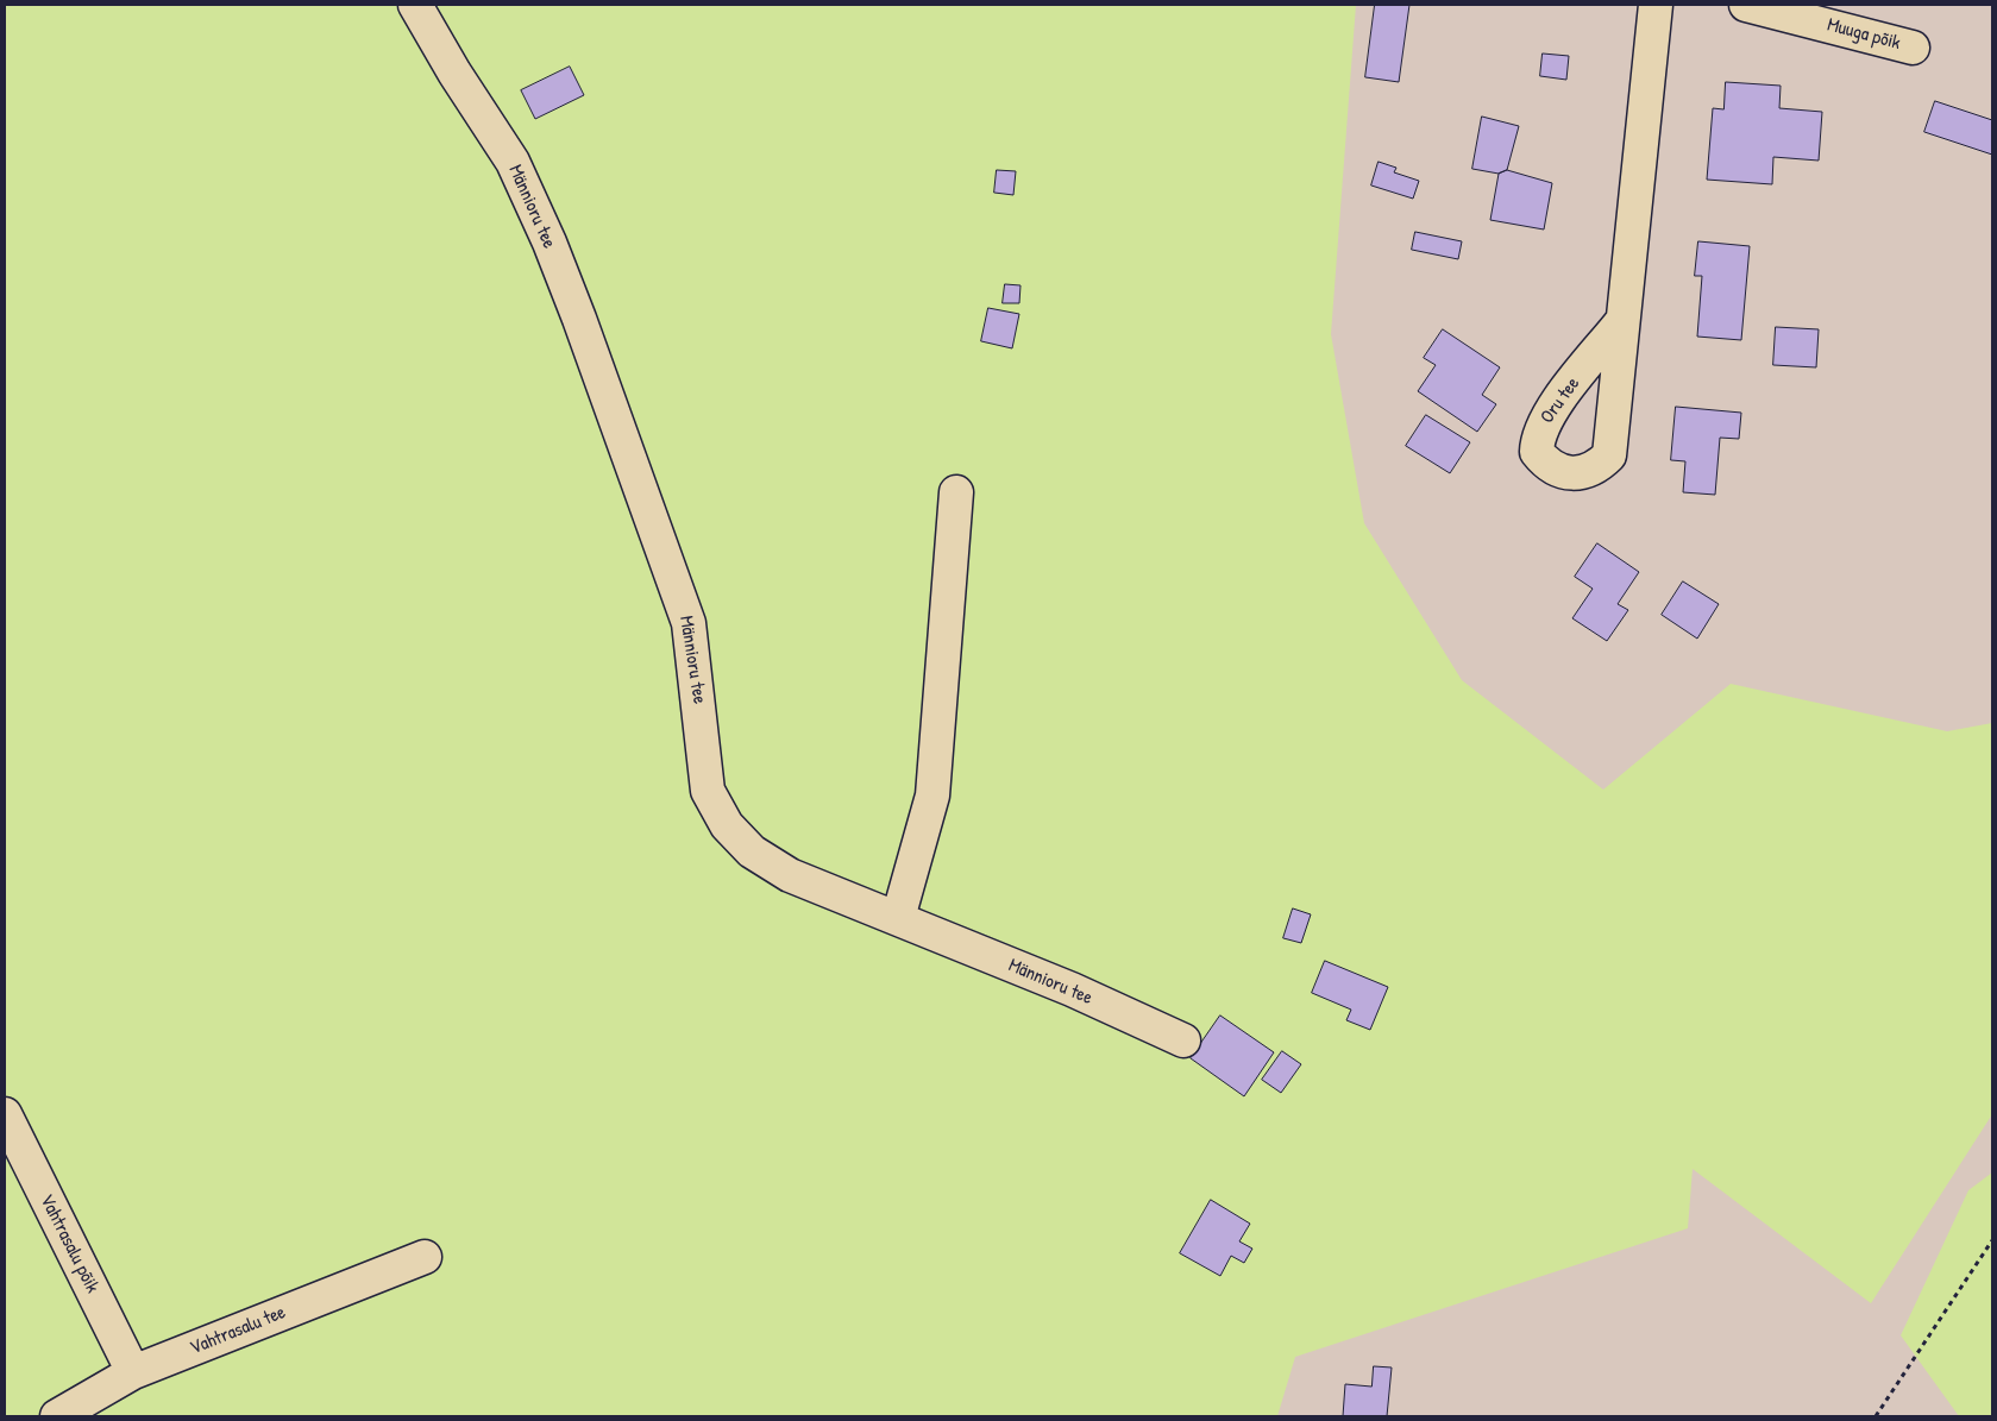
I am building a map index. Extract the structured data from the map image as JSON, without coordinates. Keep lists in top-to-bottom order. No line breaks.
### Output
{"streets":{"street":["Muuga põik","Männioru tee","Vahtrasalu põik","Vahtrasalu tee"]},"crossings":[["Vahtrasalu põik","Vahtrasalu tee"]]}
